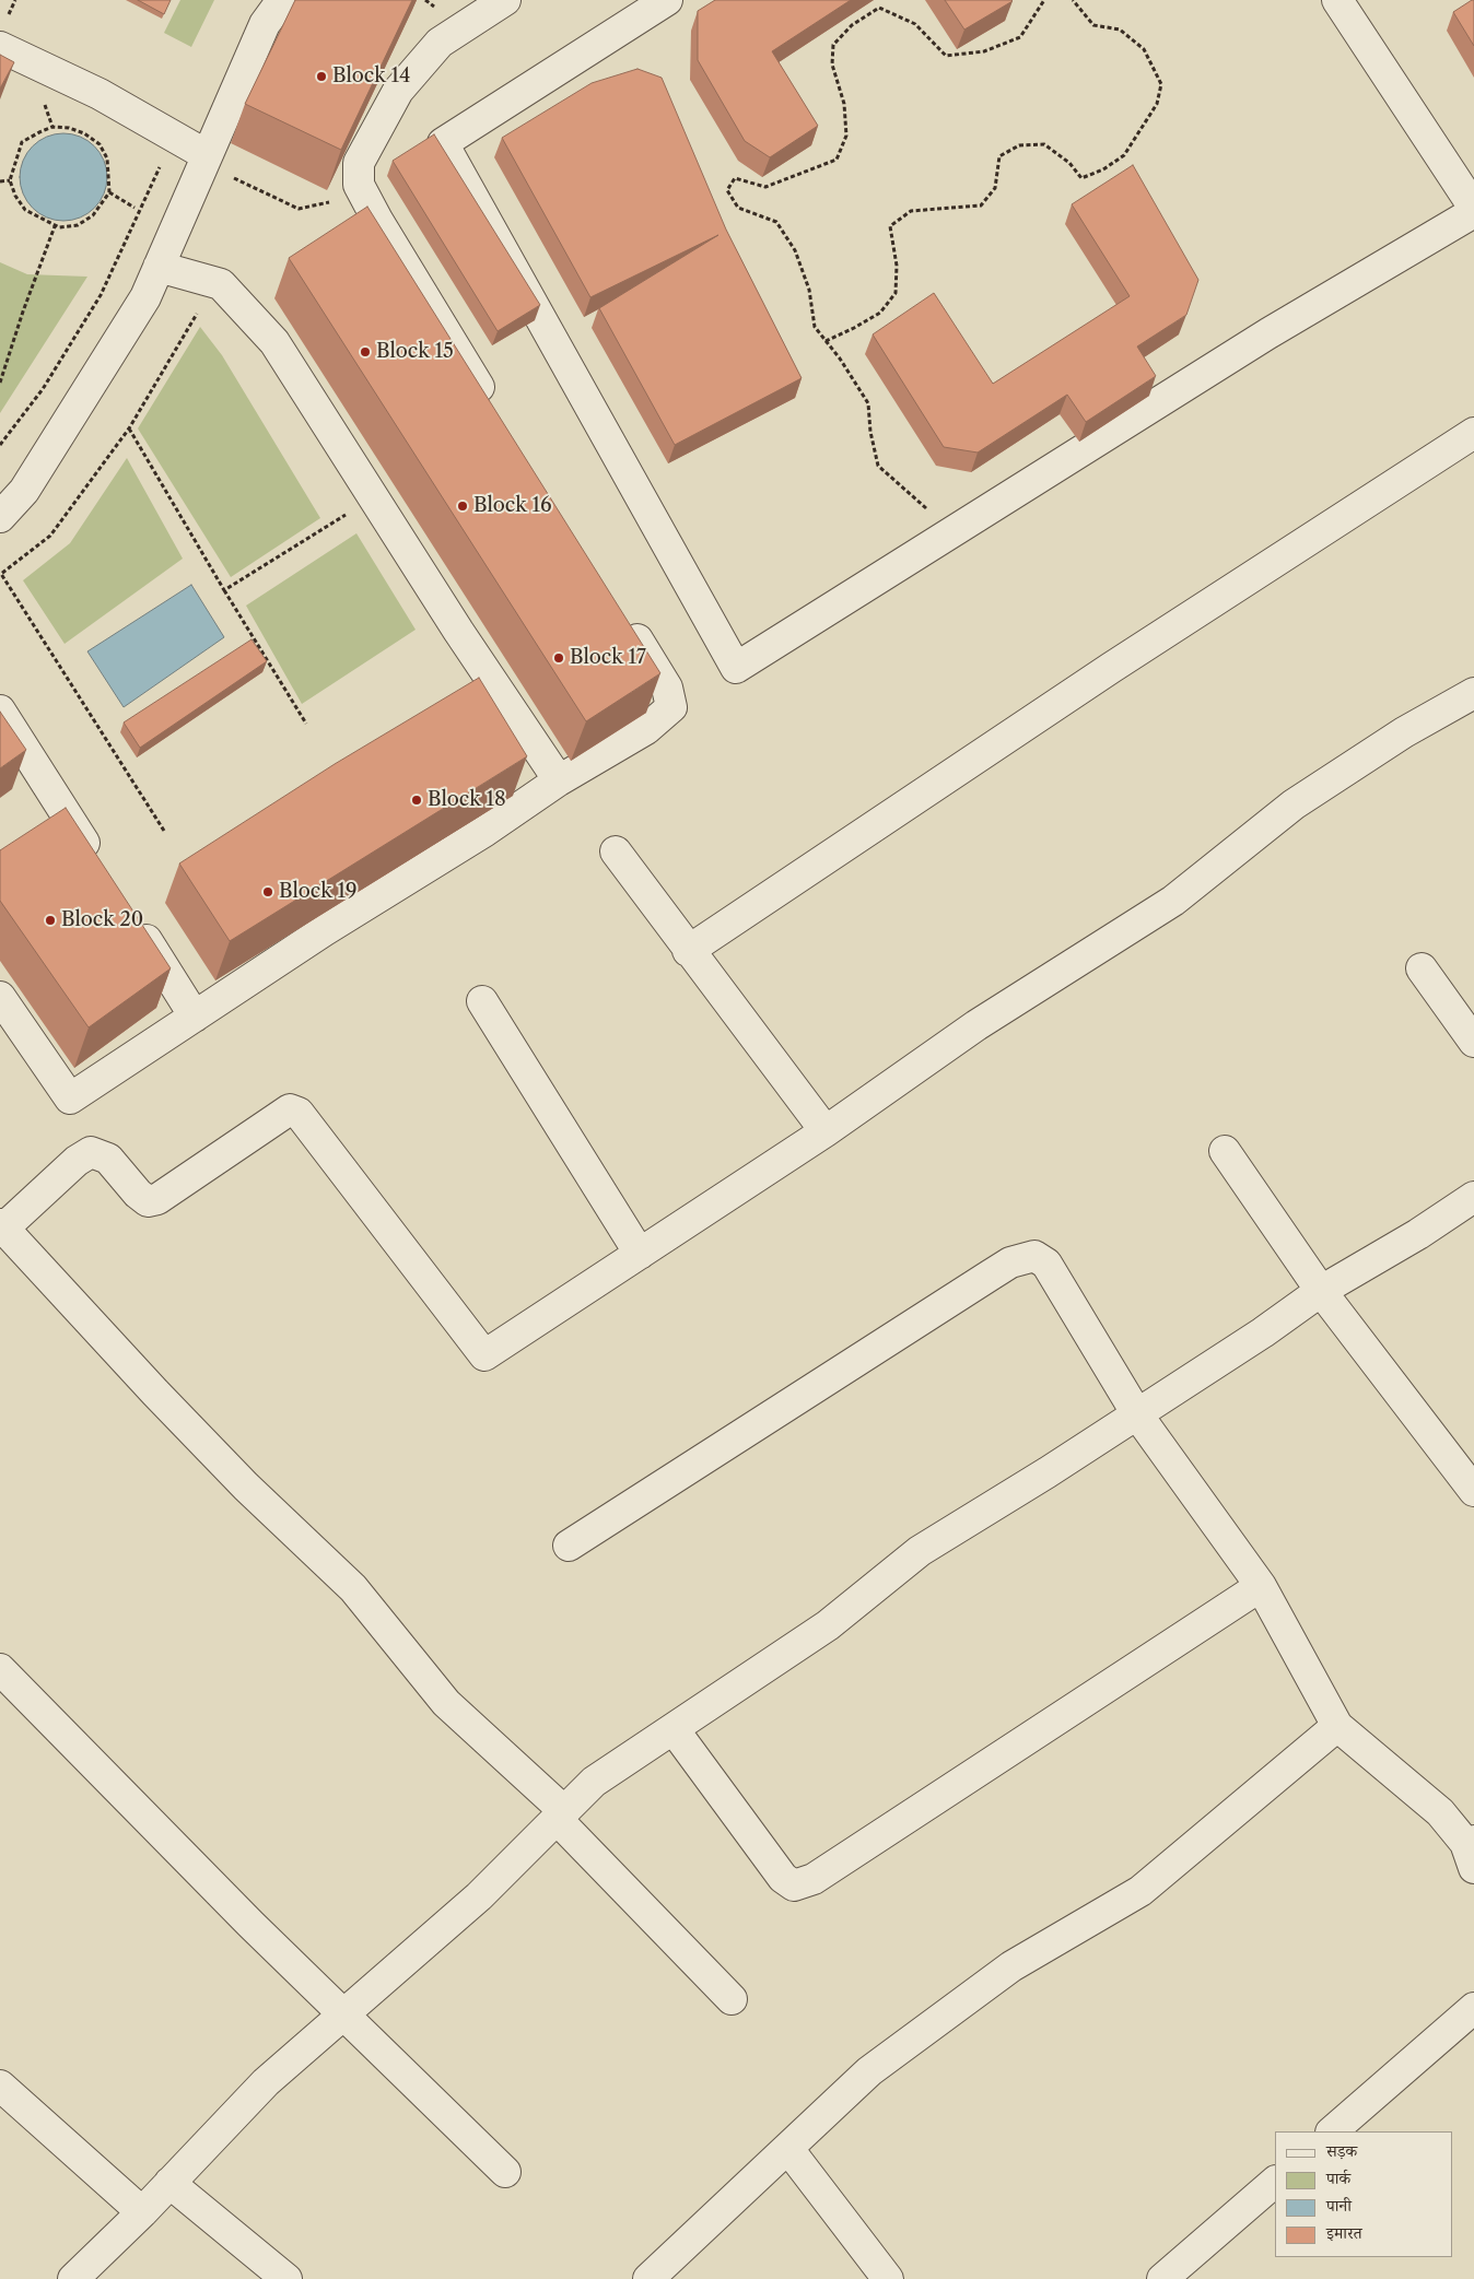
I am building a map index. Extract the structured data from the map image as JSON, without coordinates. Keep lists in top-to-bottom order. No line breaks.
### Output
{"places":["Block 14","Block 15","Block 16","Block 17","Block 18","Block 19","Block 20"],"legend":["सड़क","पार्क","पानी","इमारत"]}
